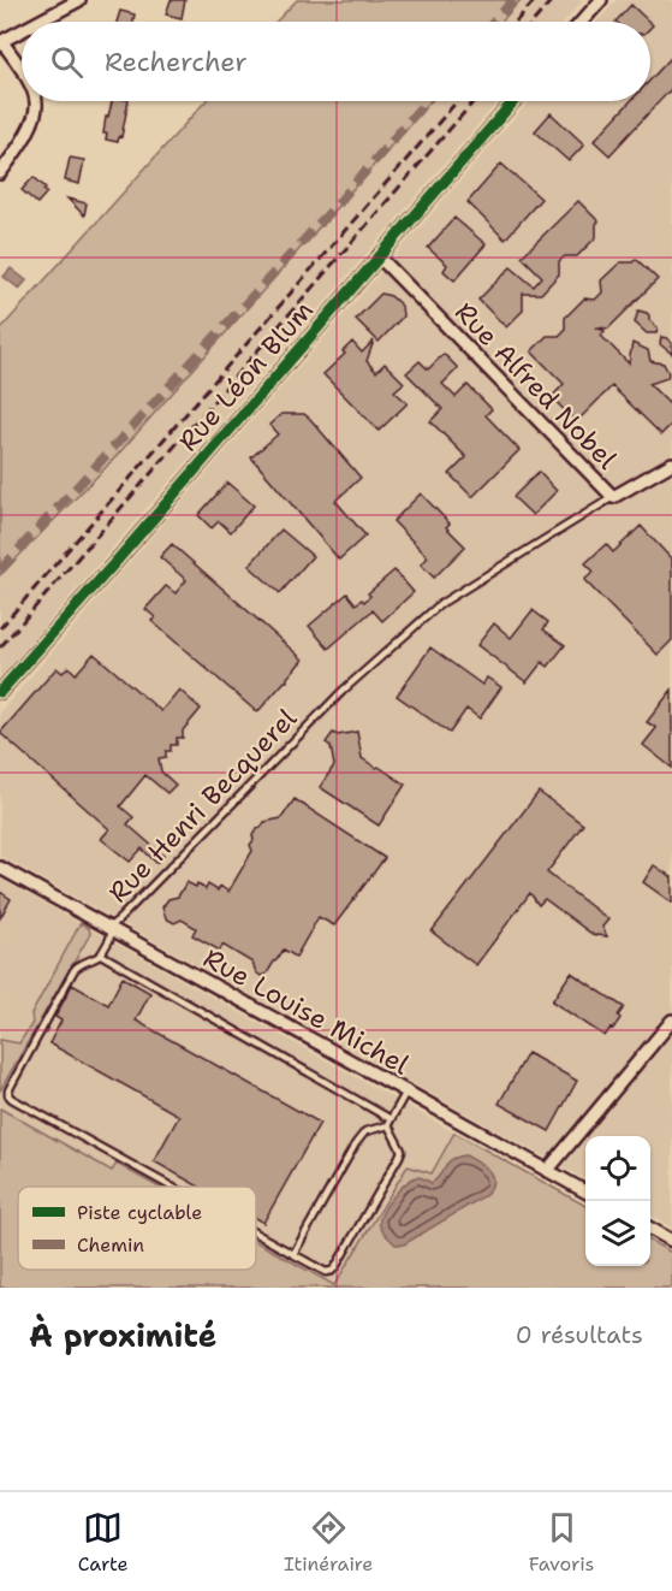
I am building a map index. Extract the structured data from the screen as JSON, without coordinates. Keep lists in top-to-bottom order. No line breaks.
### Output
{"streets":{"street":["Rue Léon Blum","Rue Alfred Nobel","Rue Louise Michel"],"lane":["Rue Henri Becquerel"]},"crossings":[["Rue Léon Blum","Rue Alfred Nobel"],["Rue Alfred Nobel","Rue Henri Becquerel"],["Rue Henri Becquerel","Rue Louise Michel"]],"legend":["Piste cyclable","Chemin"],"page":{"search":"Rechercher","heading":["À proximité","0 résultats"],"nav":["Carte","Itinéraire","Favoris"]}}
